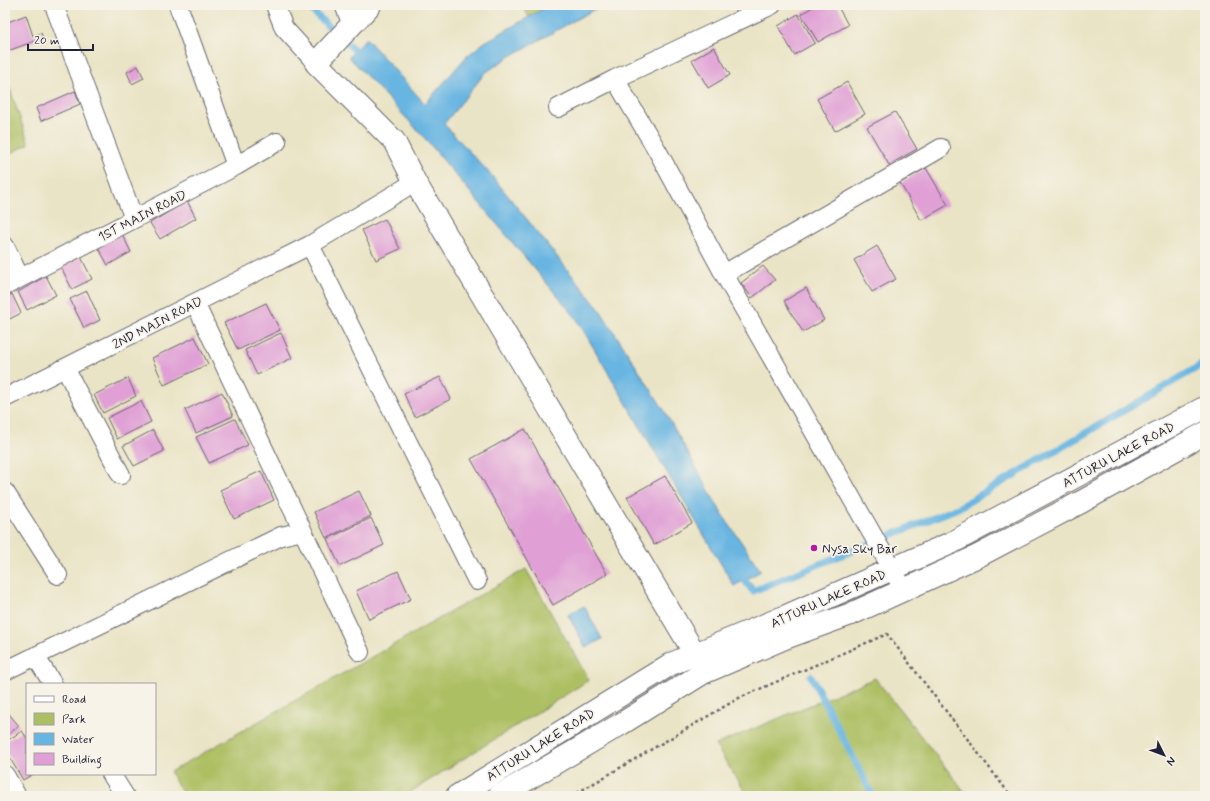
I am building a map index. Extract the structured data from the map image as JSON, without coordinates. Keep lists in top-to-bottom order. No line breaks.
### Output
{"streets":{"street":["1ST MAIN ROAD","2ND MAIN ROAD","ATTURU LAKE ROAD"]},"places":["Nysa Sky Bar"],"legend":["Road","Park","Water","Building"],"scale_bar":"20 m","north":"bottom right"}
